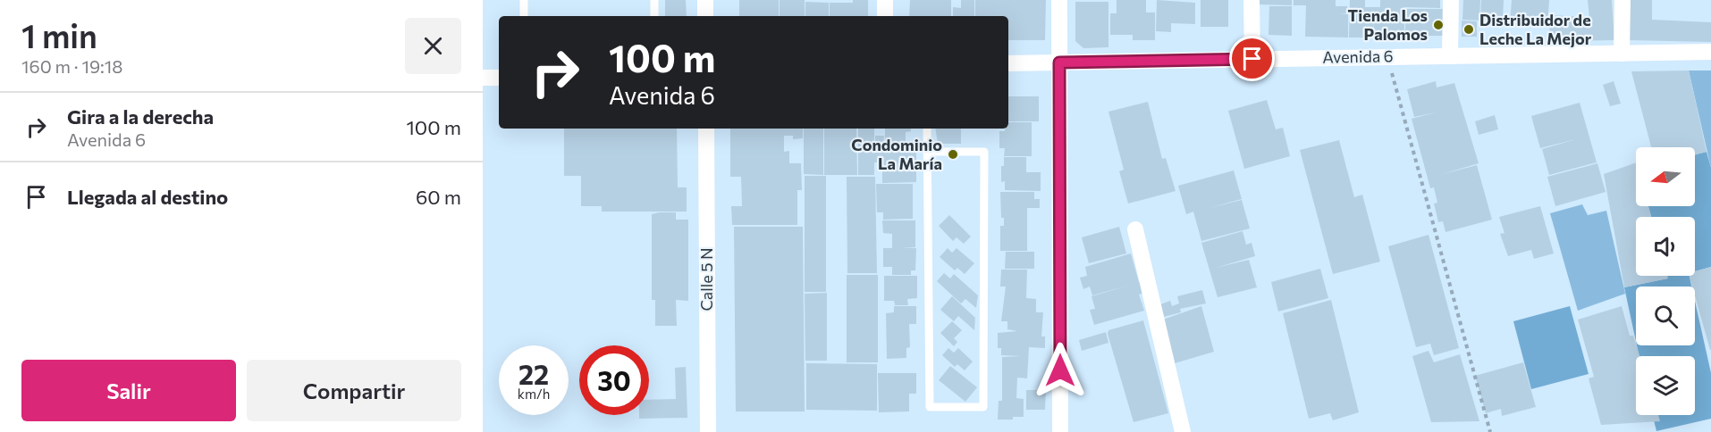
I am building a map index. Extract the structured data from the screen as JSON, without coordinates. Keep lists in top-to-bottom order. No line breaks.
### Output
{"streets":{"street":["Avenida 6","Calle 5 N"]},"places":["Tienda Los Palomos","Distribuidor de Leche La Mejor","Condominio La María"],"north":"left","page":{"heading":["1 min","160 m · 19:18"],"turn":["100 m","Avenida 6"],"list":[{"name":"Gira a la derecha","note":"Avenida 6","value":"100 m"},{"name":"Llegada al destino","value":"60 m"}],"speed":"22 km/h","limit":"30","buttons":["Salir","Compartir"]}}
